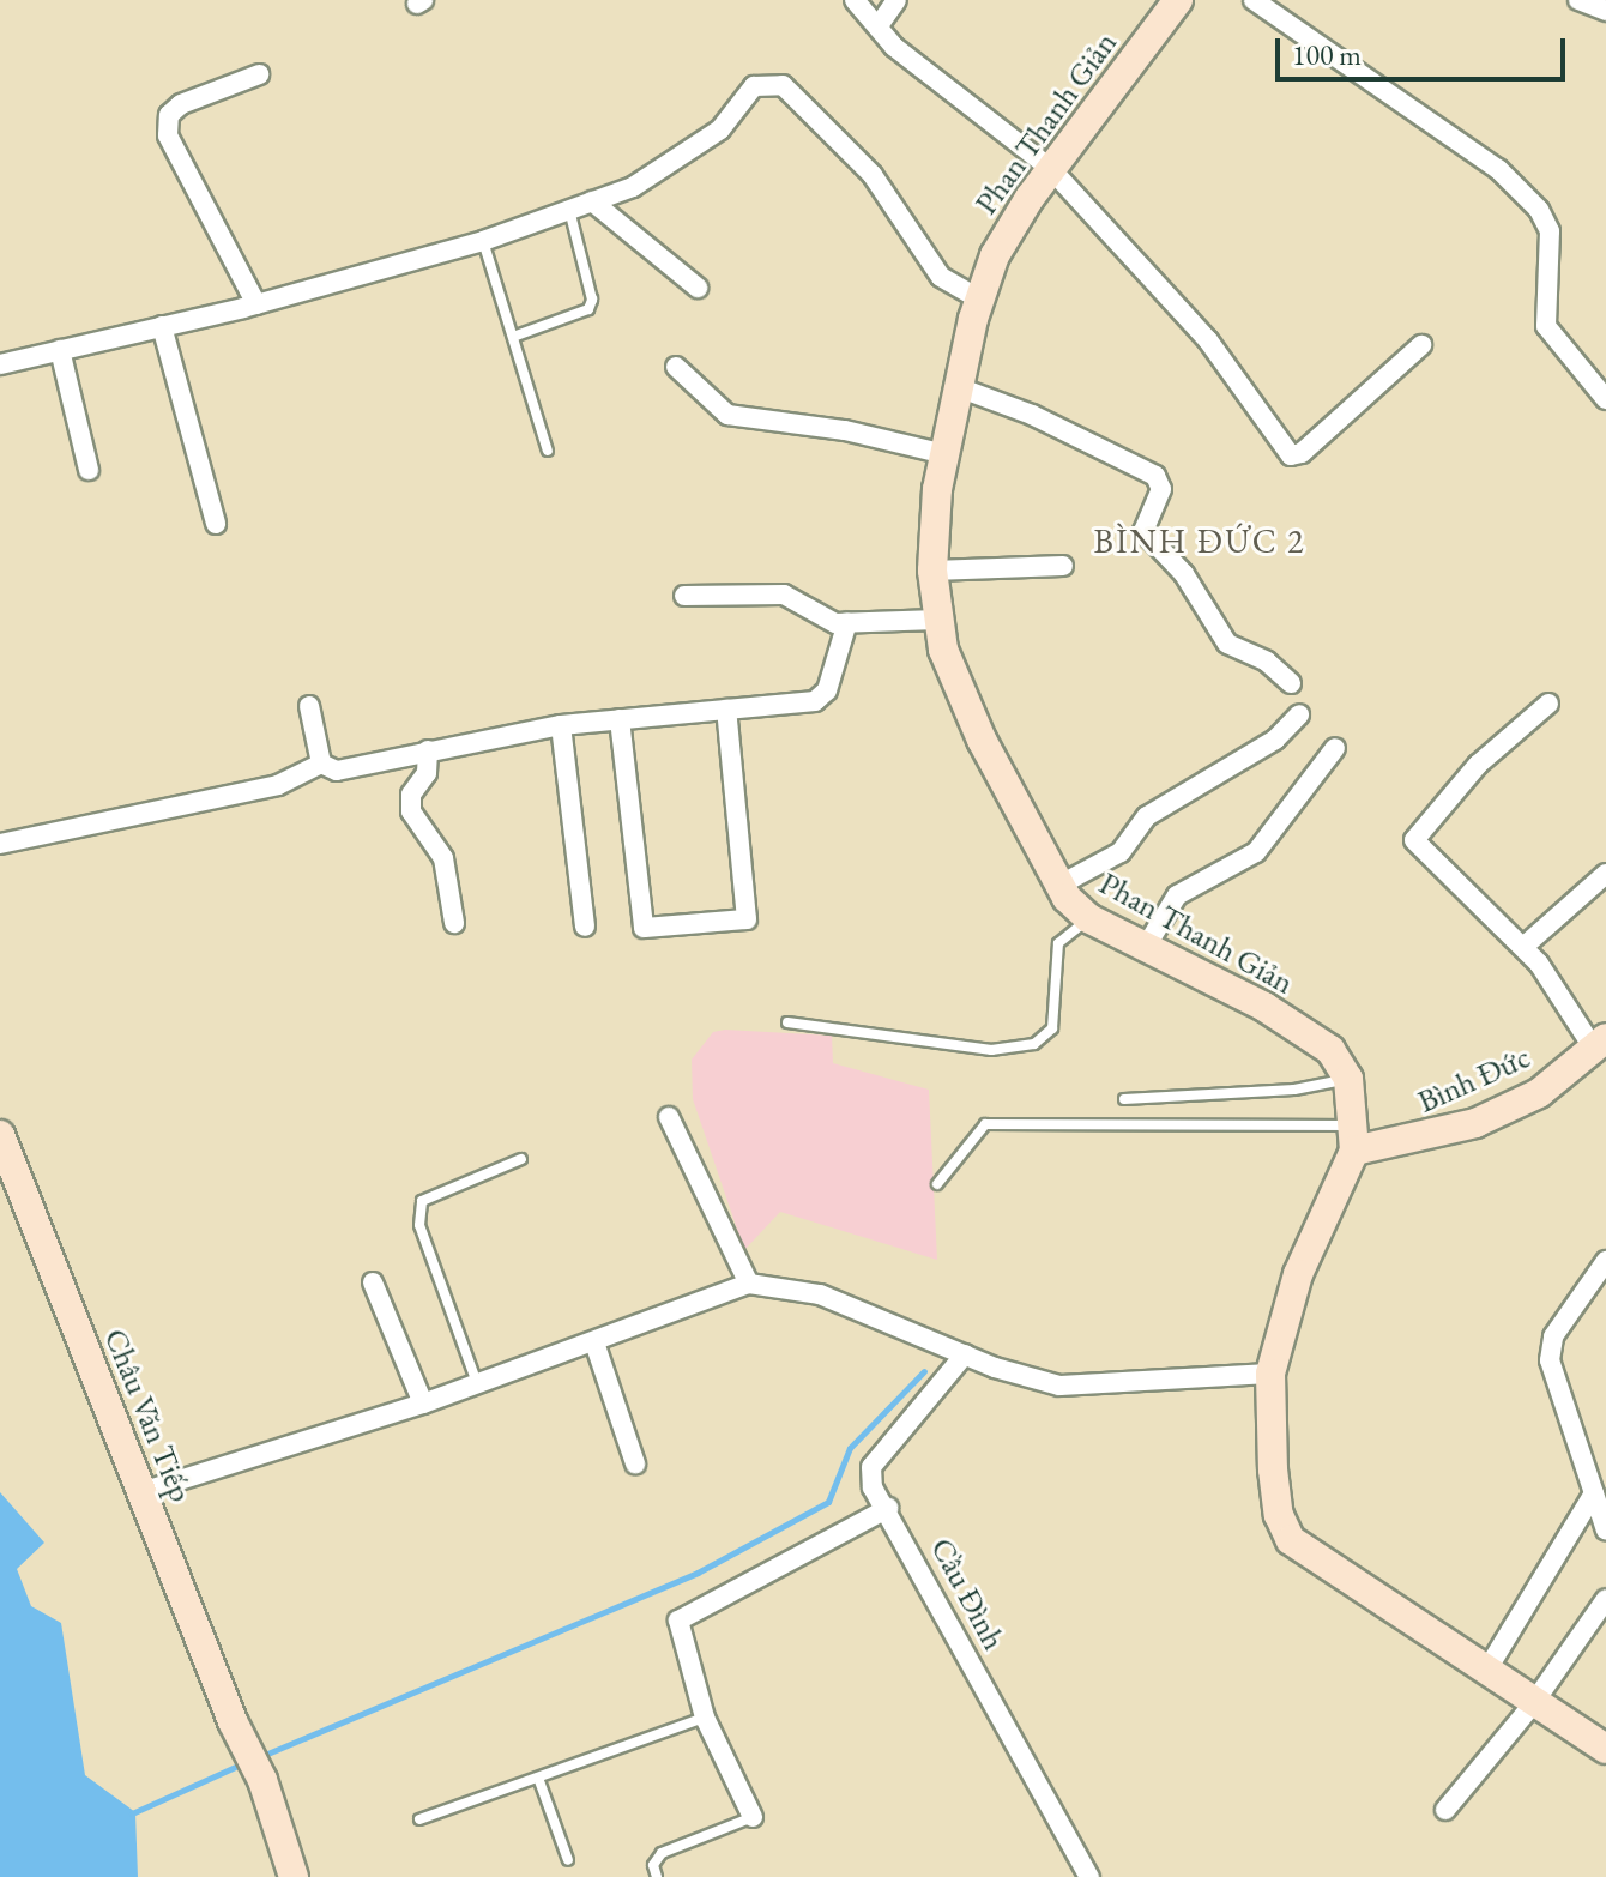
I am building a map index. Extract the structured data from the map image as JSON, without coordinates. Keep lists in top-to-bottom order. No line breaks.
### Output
{"streets":{"street":["Phan Thanh Giản","Bình Đức","Châu Văn Tiếp","Cầu Đình"]},"crossings":[["Phan Thanh Giản","Bình Đức"]],"districts":["BÌNH ĐỨC 2"],"scale_bar":"100 m"}
